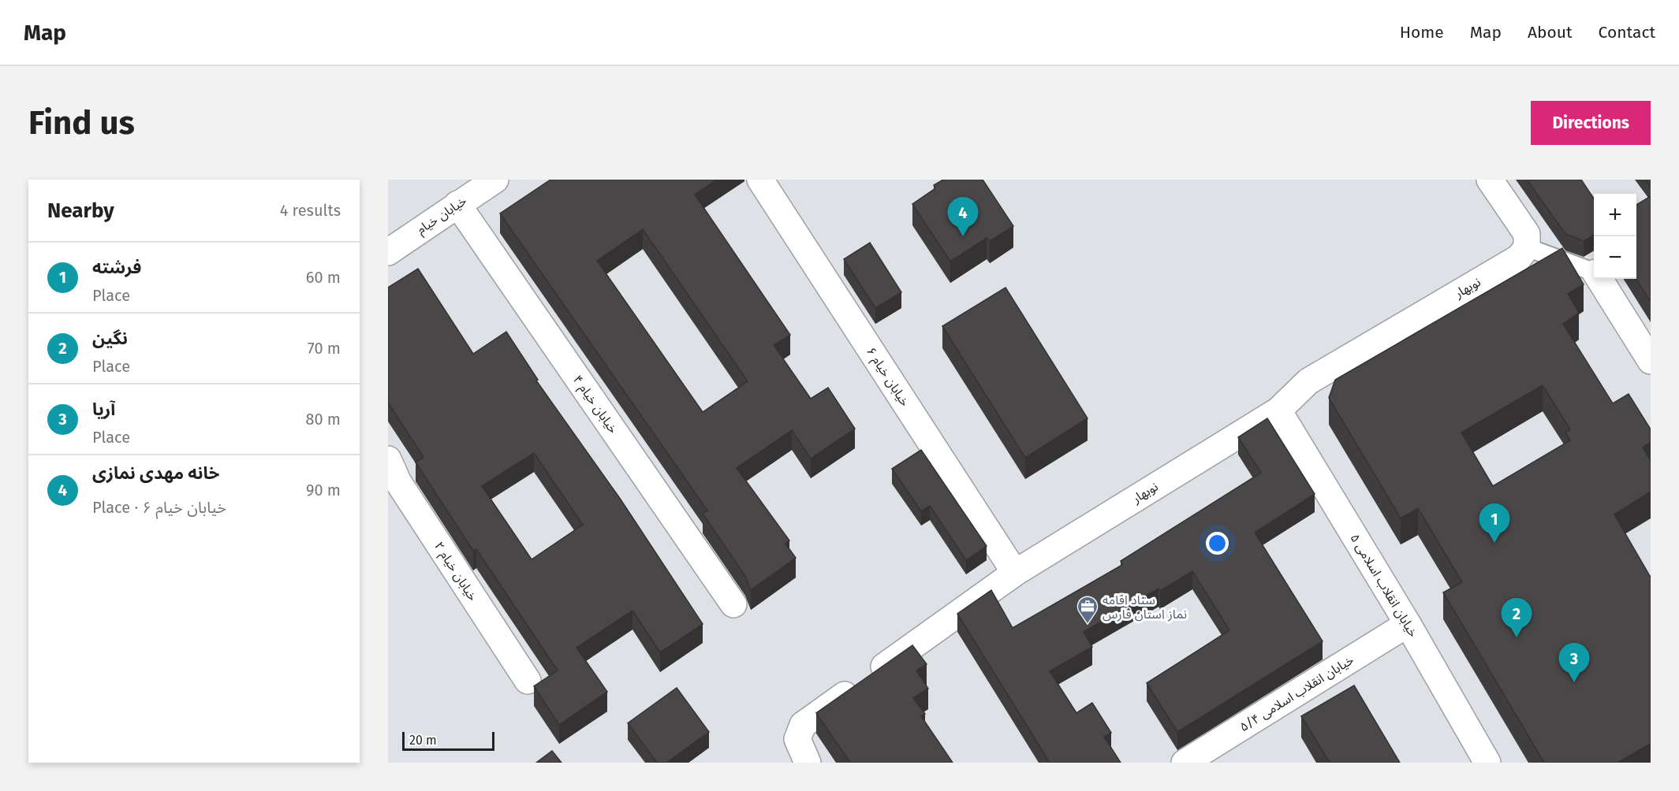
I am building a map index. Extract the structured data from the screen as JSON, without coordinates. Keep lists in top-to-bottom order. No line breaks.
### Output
{"streets":{"street":["خیابان خیام","نوبهار","خیابان خیام ۶","خیابان خیام ۴","خیابان خیام ۲","خیابان انقلاب اسلامی ۵","خیابان انقلاب اسلامی ۵/۴"]},"crossings":[["خیابان خیام","خیابان خیام ۴"],["نوبهار","خیابان خیام ۶"],["نوبهار","خیابان انقلاب اسلامی ۵"],["خیابان انقلاب اسلامی ۵","خیابان انقلاب اسلامی ۵/۴"]],"places":{"office":["ستاد اقامه نماز استان فارس"]},"scale_bar":"20 m","page":{"header":"Map","nav":["Home","Map","About","Contact"],"buttons":"Directions","title":"Find us","heading":["Nearby","4 results"],"map_buttons":["+","−"],"pins":["4","1","2","3"],"list":[{"mark":"1","name":"فرشته","note":"Place","value":"60 m"},{"mark":"2","name":"نگین","note":"Place","value":"70 m"},{"mark":"3","name":"آریا","note":"Place","value":"80 m"},{"mark":"4","name":"خانه مهدی نمازی","note":"Place · خیابان خیام ۶","value":"90 m"}],"scale":"20 m"}}
